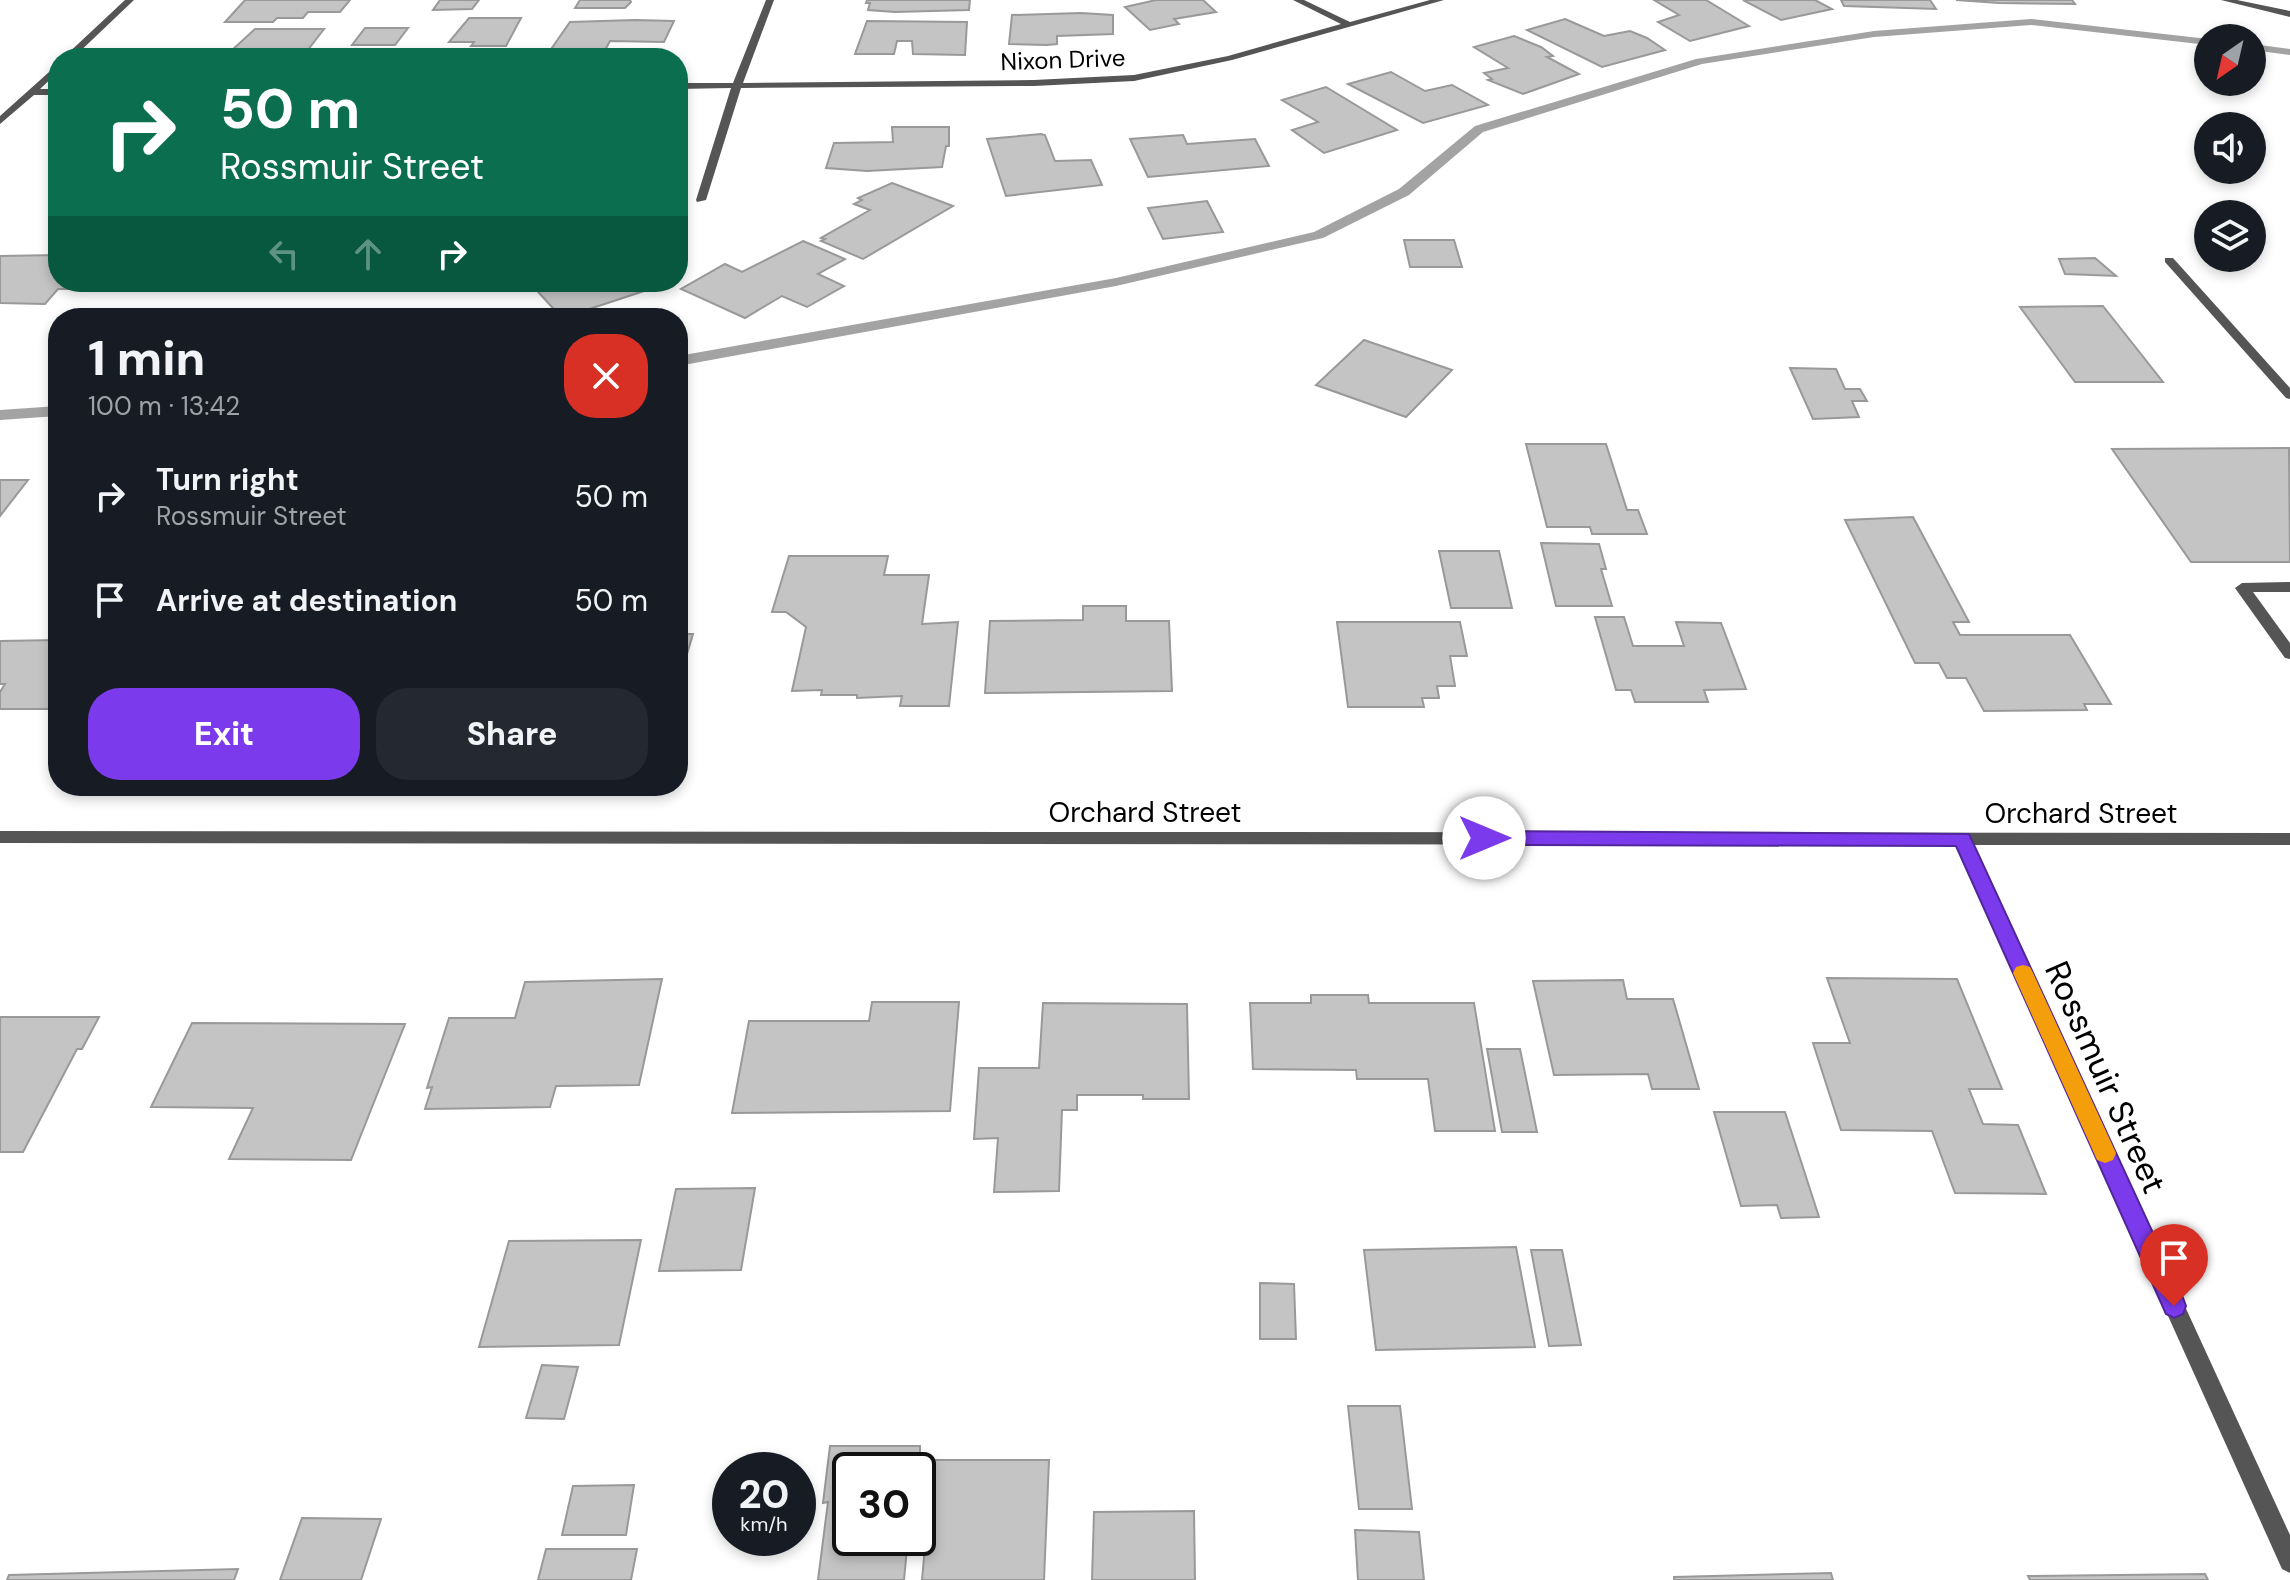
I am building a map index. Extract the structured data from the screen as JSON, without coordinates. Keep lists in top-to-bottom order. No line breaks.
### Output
{"streets":{"street":["Nixon Drive","Orchard Street","Rossmuir Street"]},"crossings":[["Orchard Street","Rossmuir Street"]],"north":"bottom left","page":{"turn":["50 m","Rossmuir Street"],"heading":["1 min","100 m · 13:42"],"list":[{"name":"Turn right","note":"Rossmuir Street","value":"50 m"},{"name":"Arrive at destination","value":"50 m"}],"buttons":["Exit","Share"],"speed":"20 km/h","limit":"30"}}
